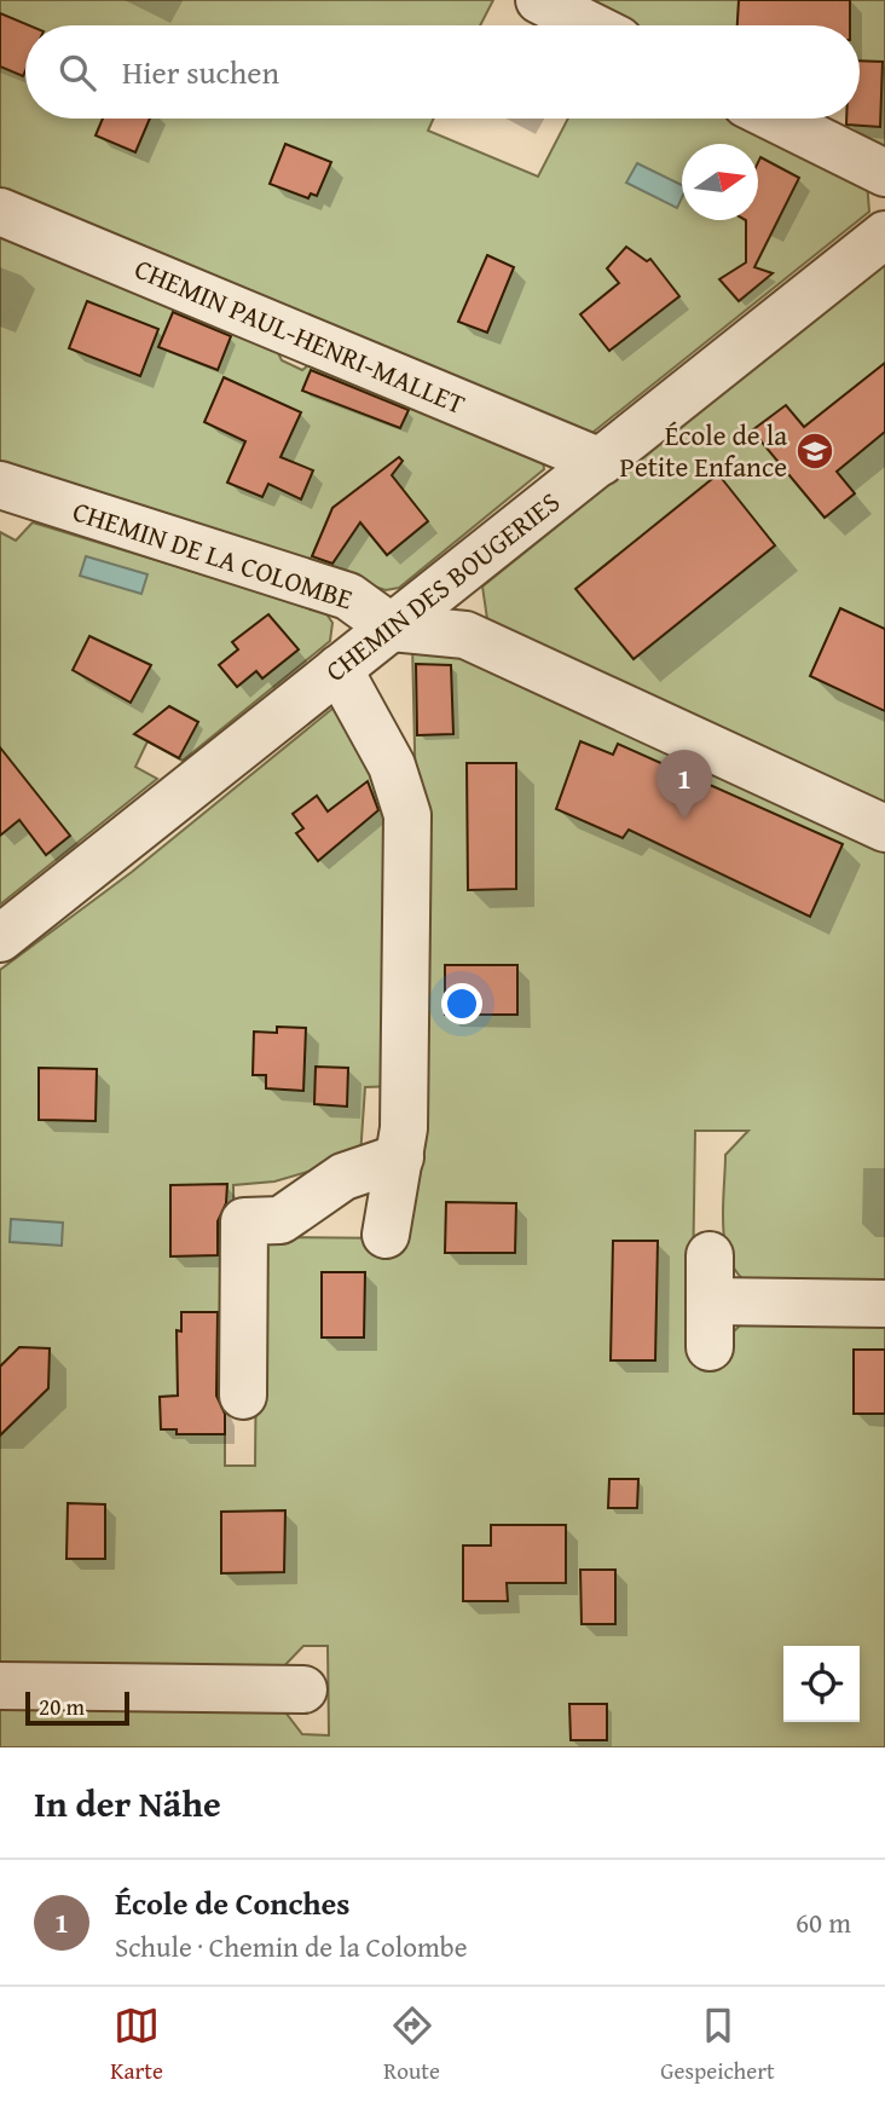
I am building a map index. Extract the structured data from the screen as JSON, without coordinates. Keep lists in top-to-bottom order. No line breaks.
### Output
{"streets":{"street":["CHEMIN PAUL-HENRI-MALLET","CHEMIN DE LA COLOMBE","CHEMIN DES BOUGERIES"]},"crossings":[["CHEMIN PAUL-HENRI-MALLET","CHEMIN DES BOUGERIES"],["CHEMIN DE LA COLOMBE","CHEMIN DES BOUGERIES"]],"places":{"school or university":["École de la Petite Enfance"]},"scale_bar":"20 m","north":"right","page":{"search":"Hier suchen","pins":"1","scale":"20 m","heading":"In der Nähe","list":[{"mark":"1","name":"École de Conches","note":"Schule · Chemin de la Colombe","value":"60 m"}],"nav":["Karte","Route","Gespeichert"]}}
